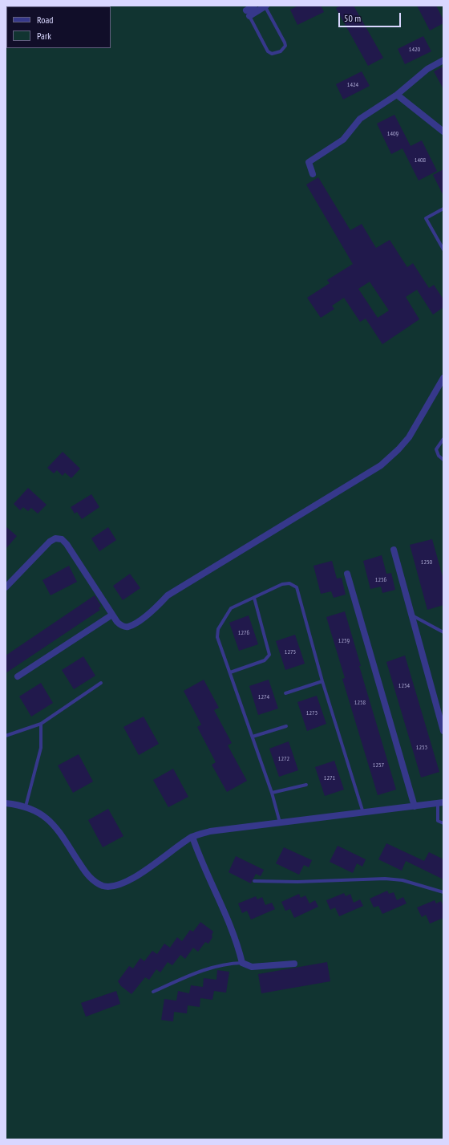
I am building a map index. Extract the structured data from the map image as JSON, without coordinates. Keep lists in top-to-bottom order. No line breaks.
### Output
{"house_numbers":["1420","1424","1409","1408","1250","1256","1276","1259","1275","1254","1274","1258","1273","1253","1272","1257","1271"],"legend":["Road","Park"],"scale_bar":"50 m"}
